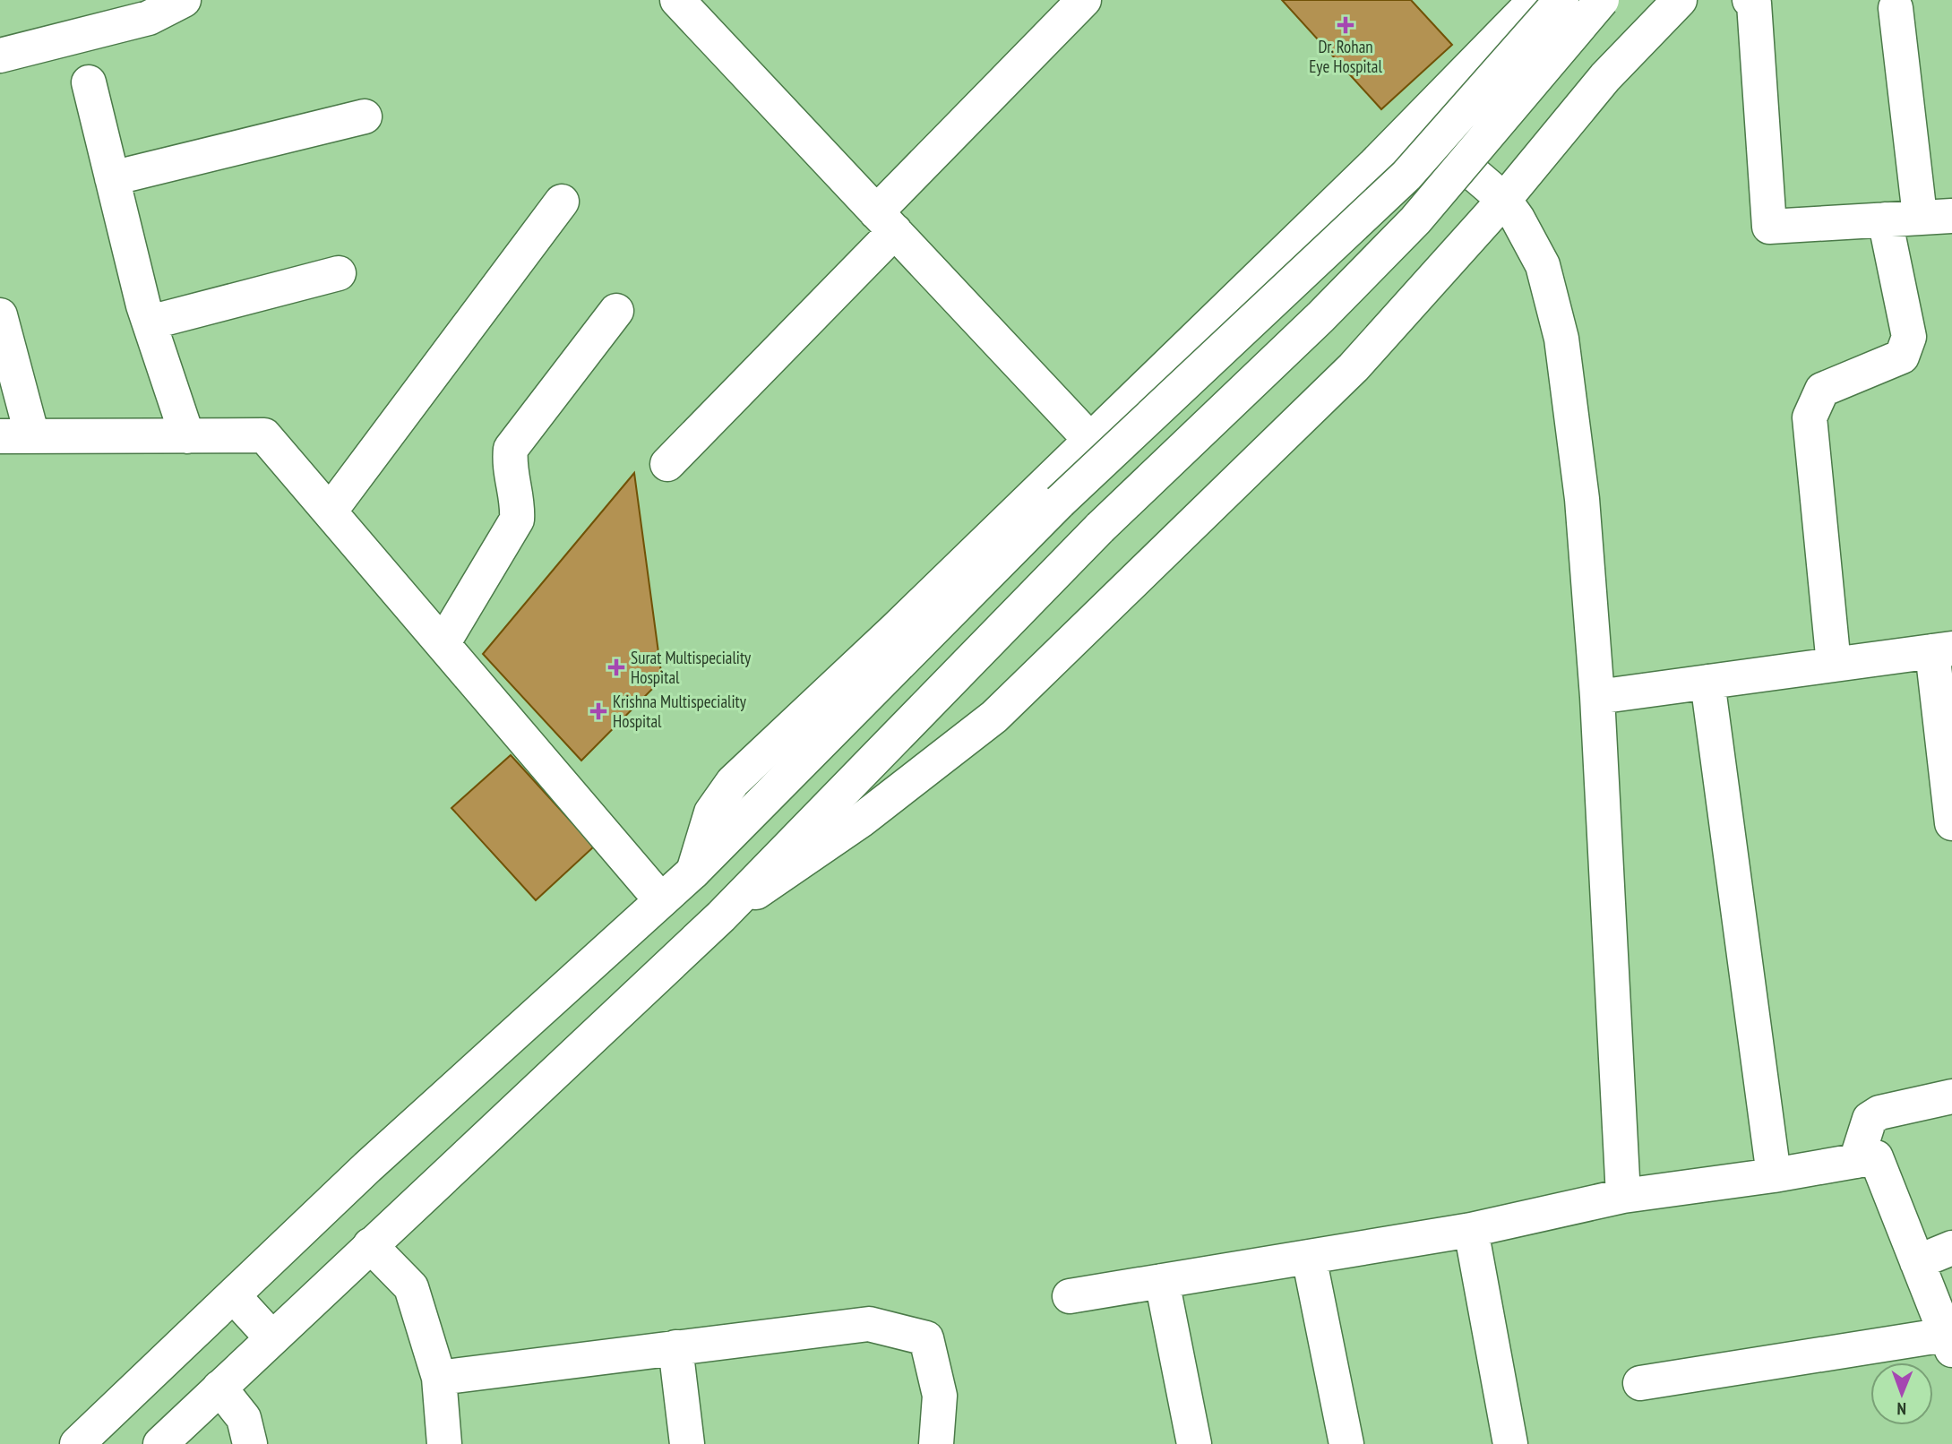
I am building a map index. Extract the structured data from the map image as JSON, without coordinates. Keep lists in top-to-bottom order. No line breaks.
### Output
{"places":{"health":["Dr. Rohan Eye Hospital","Surat Multispeciality Hospital","Krishna Multispeciality Hospital"]},"north":"bottom"}
